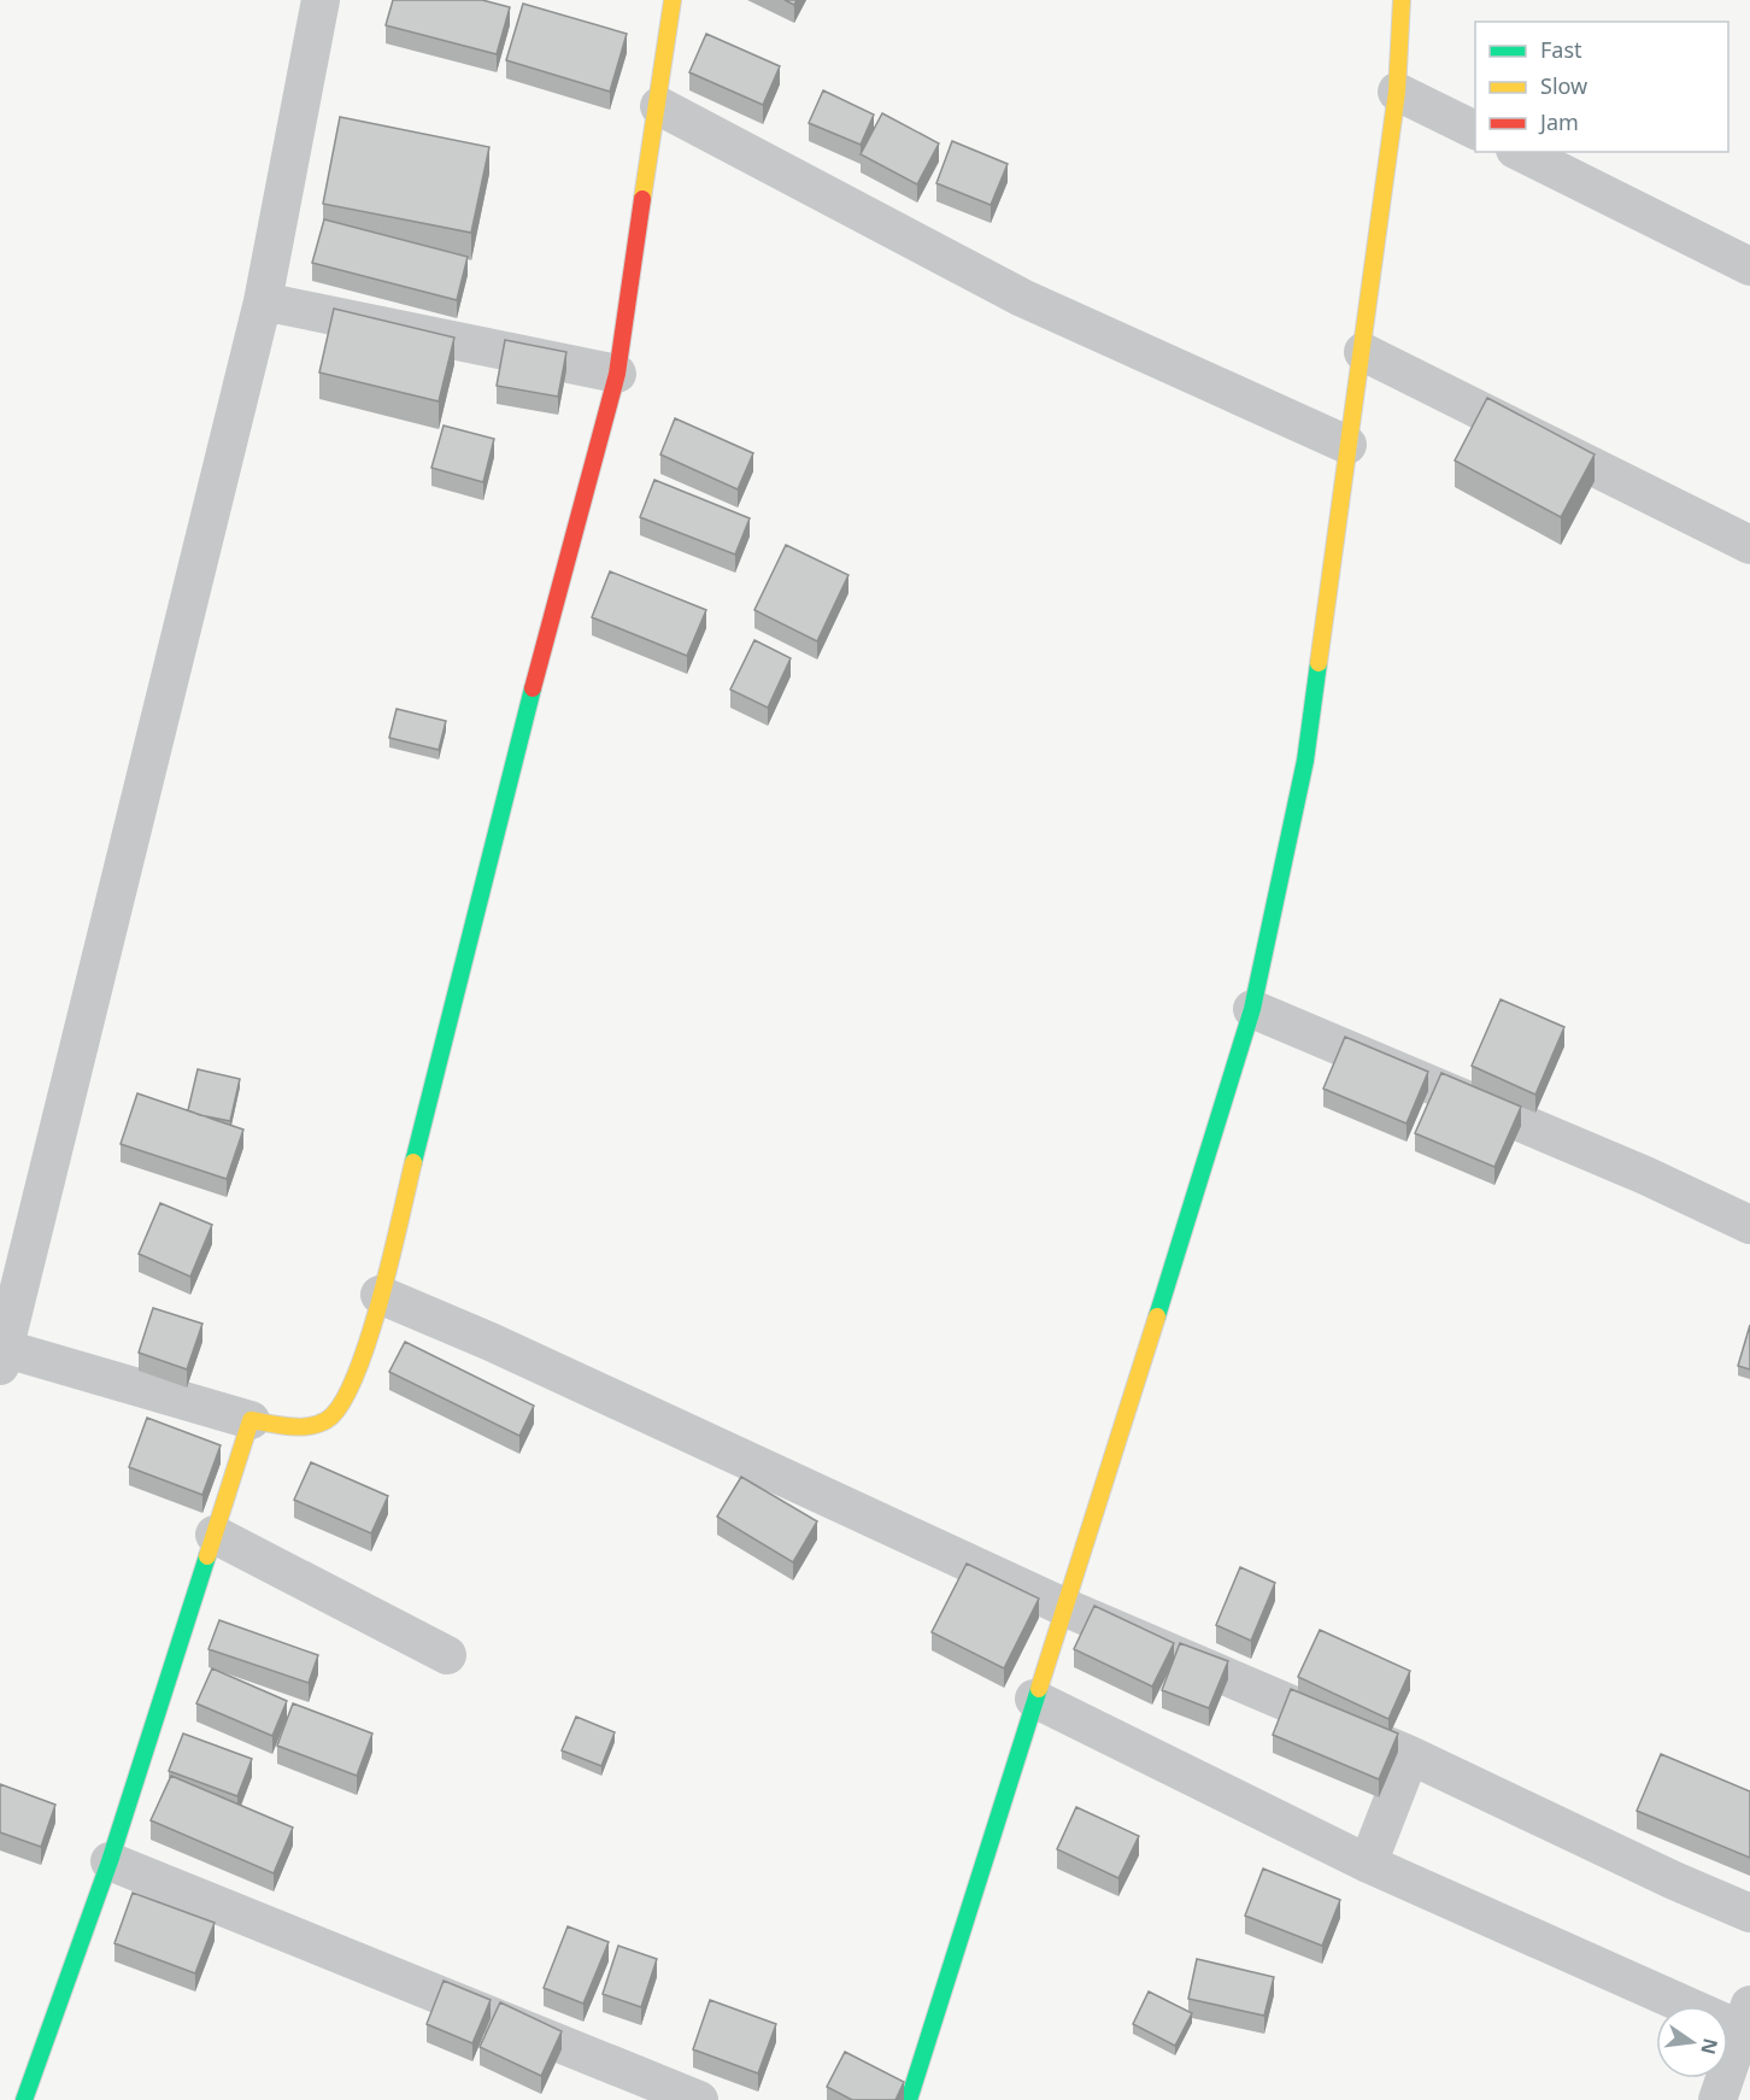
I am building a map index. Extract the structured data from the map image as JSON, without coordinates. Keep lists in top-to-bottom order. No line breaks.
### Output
{"legend":["Fast","Slow","Jam"],"north":"right"}
